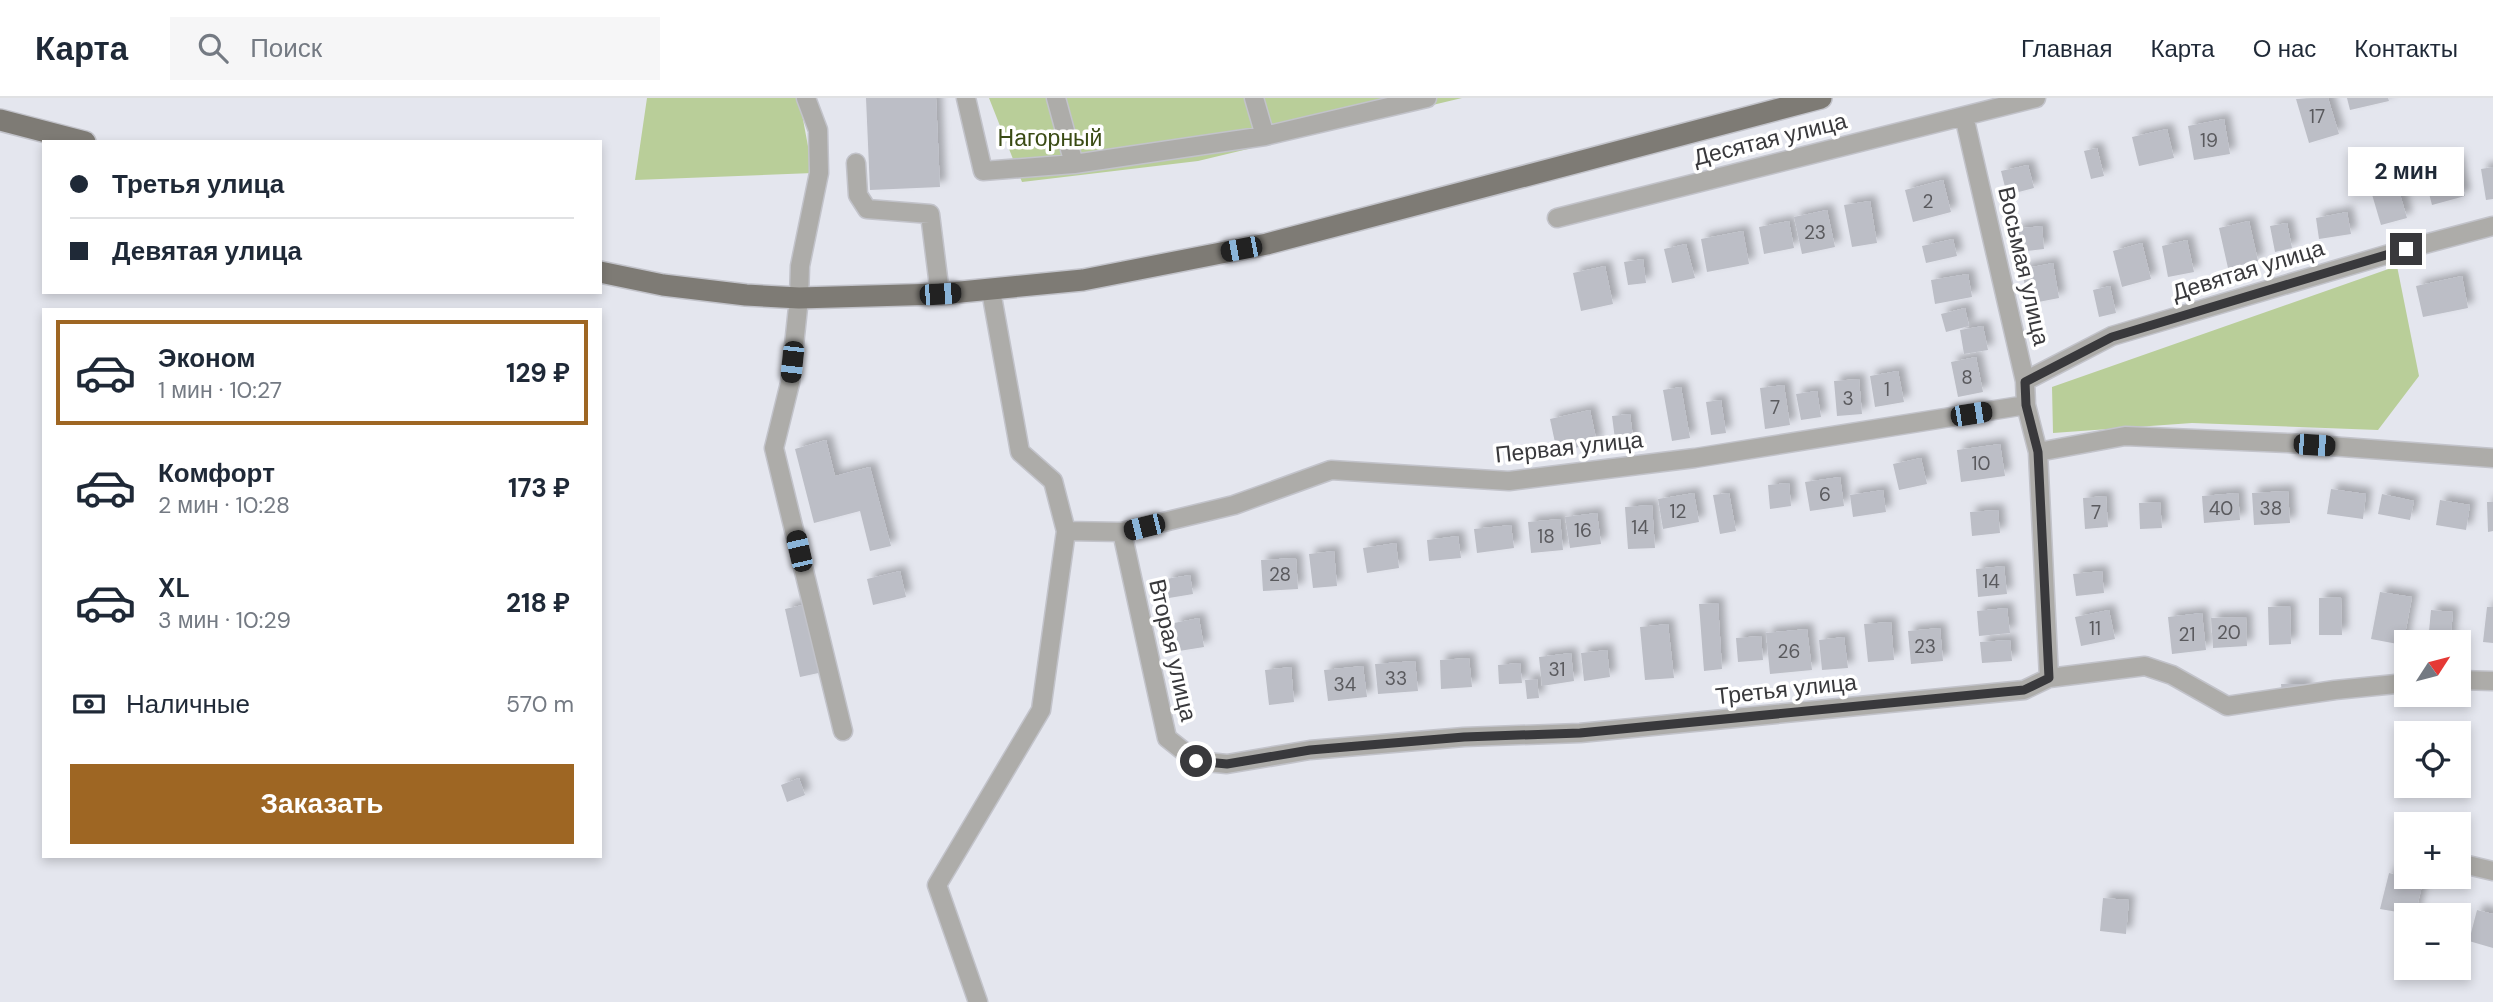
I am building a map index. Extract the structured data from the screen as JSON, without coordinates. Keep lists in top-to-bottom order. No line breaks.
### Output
{"streets":{"street":["Десятая улица","Восьмая улица","Девятая улица","Первая улица","Вторая улица","Третья улица"]},"crossings":[["Десятая улица","Восьмая улица"],["Восьмая улица","Девятая улица"],["Восьмая улица","Первая улица"],["Восьмая улица","Третья улица"],["Первая улица","Вторая улица"],["Вторая улица","Третья улица"]],"parks":["Нагорный"],"house_numbers":["17","19","2","23","8","1","3","7","10","6","40","38","12","7","14","16","18","28","14","11","20","21","23","26","31","33","34"],"north":"top right","page":{"header":"Карта","search":"Поиск","nav":["Главная","Карта","О нас","Контакты"],"banner":["Третья улица","Девятая улица"],"bubble":"2 мин","list":[{"name":"Эконом","note":"1 мин · 10:27","value":"129 ₽"},{"name":"Комфорт","note":"2 мин · 10:28","value":"173 ₽"},{"name":"XL","note":"3 мин · 10:29","value":"218 ₽"}],"map_buttons":["+","−"],"pay":["Наличные","570 m"],"buttons":"Заказать"}}
